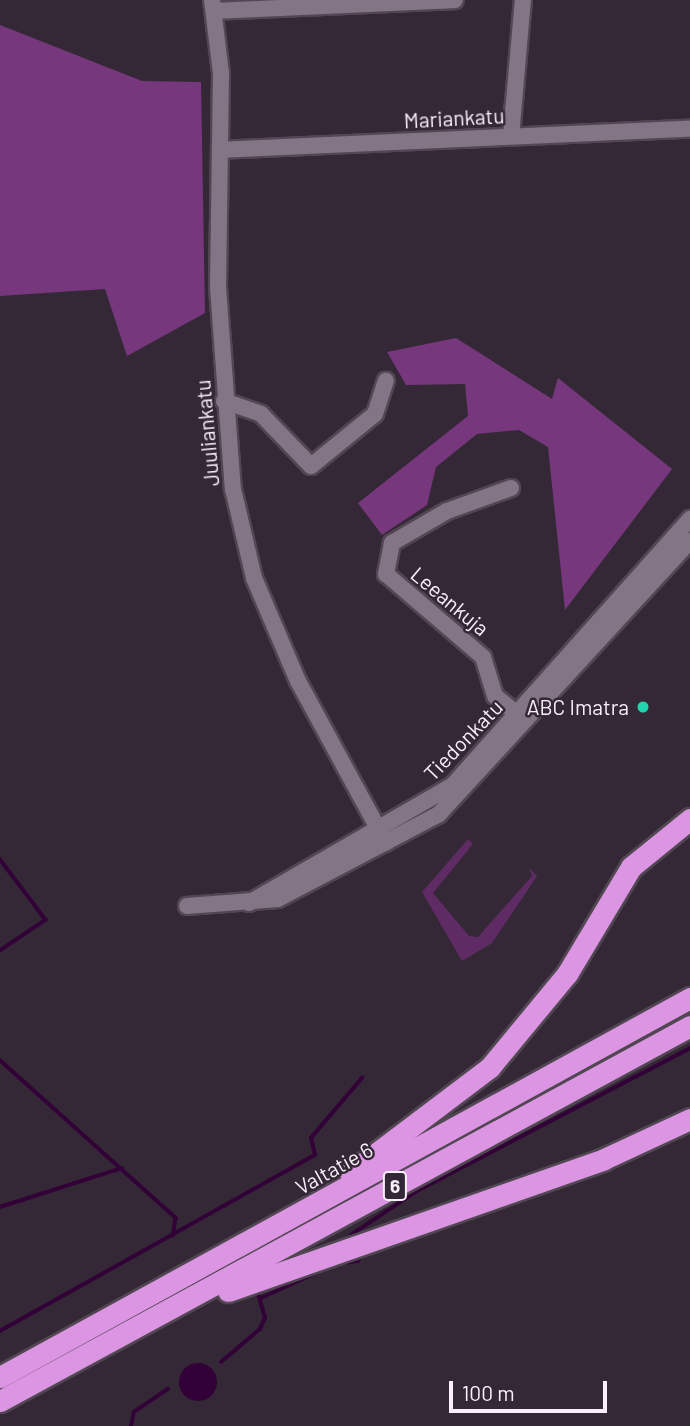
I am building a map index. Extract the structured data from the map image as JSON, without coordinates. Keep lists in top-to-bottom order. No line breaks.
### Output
{"streets":{"highway":["Valtatie 6","6"],"street":["Mariankatu","Juuliankatu","Leeankuja","Tiedonkatu"]},"crossings":[["Mariankatu","Juuliankatu"],["Juuliankatu","Tiedonkatu"],["Leeankuja","Tiedonkatu"]],"places":["ABC Imatra"],"scale_bar":"100 m"}
